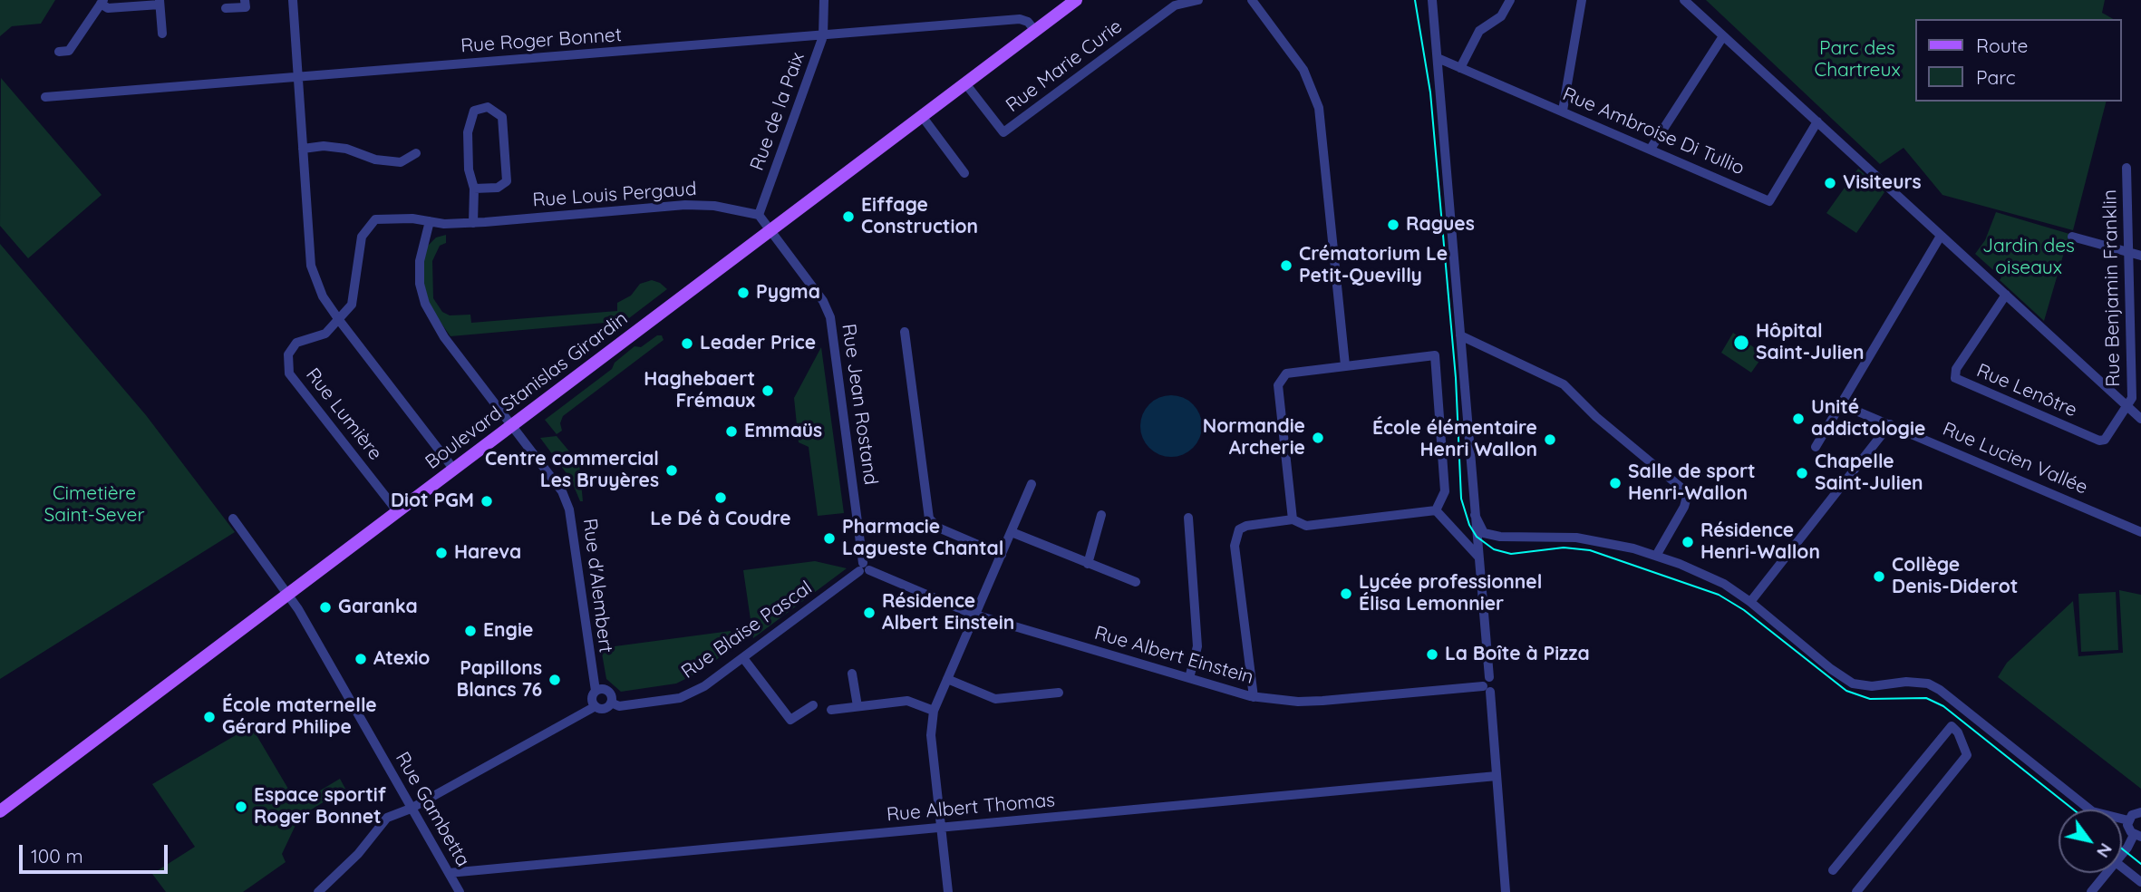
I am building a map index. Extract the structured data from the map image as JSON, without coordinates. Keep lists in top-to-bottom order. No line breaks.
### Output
{"streets":{"main road":["Boulevard Stanislas Girardin"],"street":["Rue Roger Bonnet","Rue Marie Curie","Rue de la Paix","Rue Ambroise Di Tullio","Rue Louis Pergaud","Rue Benjamin Franklin","Rue Lenôtre","Rue Jean Rostand","Rue Lumière","Rue Lucien Vallée","Rue d'Alembert","Rue Blaise Pascal","Rue Albert Einstein","Rue Albert Thomas","Rue Gambetta"]},"crossings":[["Rue Roger Bonnet","Rue de la Paix"],["Rue Roger Bonnet","Boulevard Stanislas Girardin"],["Rue Marie Curie","Boulevard Stanislas Girardin"],["Rue de la Paix","Rue Louis Pergaud"],["Rue Louis Pergaud","Rue Lumière"],["Rue Louis Pergaud","Rue d'Alembert"],["Rue Benjamin Franklin","Rue Lenôtre"],["Boulevard Stanislas Girardin","Rue Jean Rostand"],["Boulevard Stanislas Girardin","Rue Lumière"],["Boulevard Stanislas Girardin","Rue d'Alembert"],["Boulevard Stanislas Girardin","Rue Gambetta"],["Rue Jean Rostand","Rue Blaise Pascal"],["Rue Jean Rostand","Rue Albert Einstein"],["Rue d'Alembert","Rue Blaise Pascal"],["Rue Blaise Pascal","Rue Albert Einstein"],["Rue Albert Thomas","Rue Gambetta"]],"parks":["Parc des Chartreux","Jardin des oiseaux","Cimetière Saint-Sever"],"places":["Visiteurs","Eiffage Construction","Ragues","Crématorium Le Petit-Quevilly","Pygma","Hôpital Saint-Julien","Leader Price","Haghebaert Frémaux","Unité addictologie","Emmaüs","Normandie Archerie","École élémentaire Henri Wallon","Centre commercial Les Bruyères","Chapelle Saint-Julien","Salle de sport Henri-Wallon","Le Dé à Coudre","Diot PGM","Pharmacie Lagueste Chantal","Résidence Henri-Wallon","Hareva","Collège Denis-Diderot","Lycée professionnel Élisa Lemonnier","Garanka","Résidence Albert Einstein","Engie","La Boîte à Pizza","Atexio","Papillons Blancs 76","École maternelle Gérard Philipe","Espace sportif Roger Bonnet"],"legend":["Route","Parc"],"scale_bar":"100 m","north":"bottom right"}
